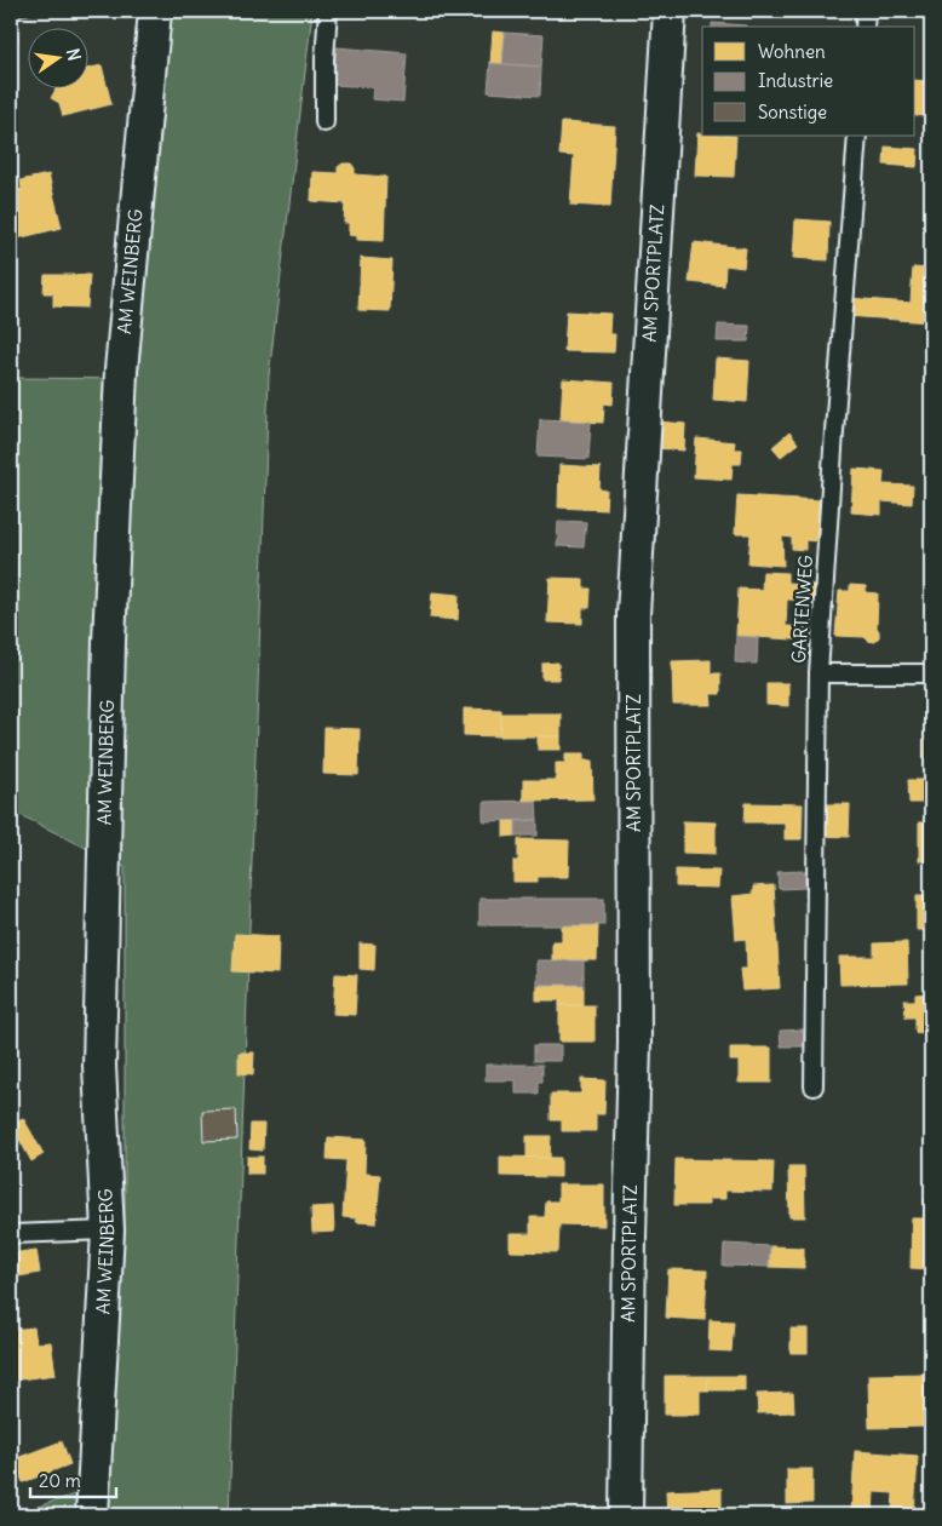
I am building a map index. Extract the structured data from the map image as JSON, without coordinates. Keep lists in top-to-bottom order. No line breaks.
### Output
{"streets":{"street":["AM WEINBERG","AM SPORTPLATZ"],"lane":["GARTENWEG"]},"legend":["Wohnen","Industrie","Sonstige"],"scale_bar":"20 m","north":"right"}
